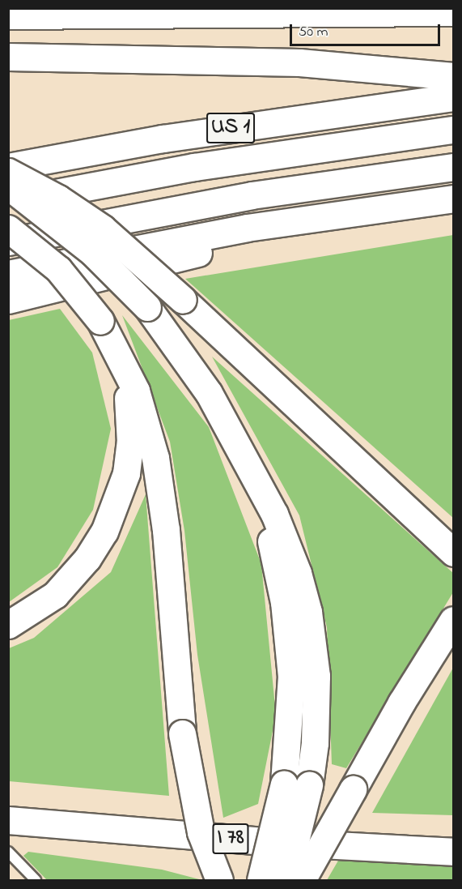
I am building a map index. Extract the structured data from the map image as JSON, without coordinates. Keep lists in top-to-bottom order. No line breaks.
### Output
{"streets":{"highway":["US 1","I 78"]},"scale_bar":"50 m"}
